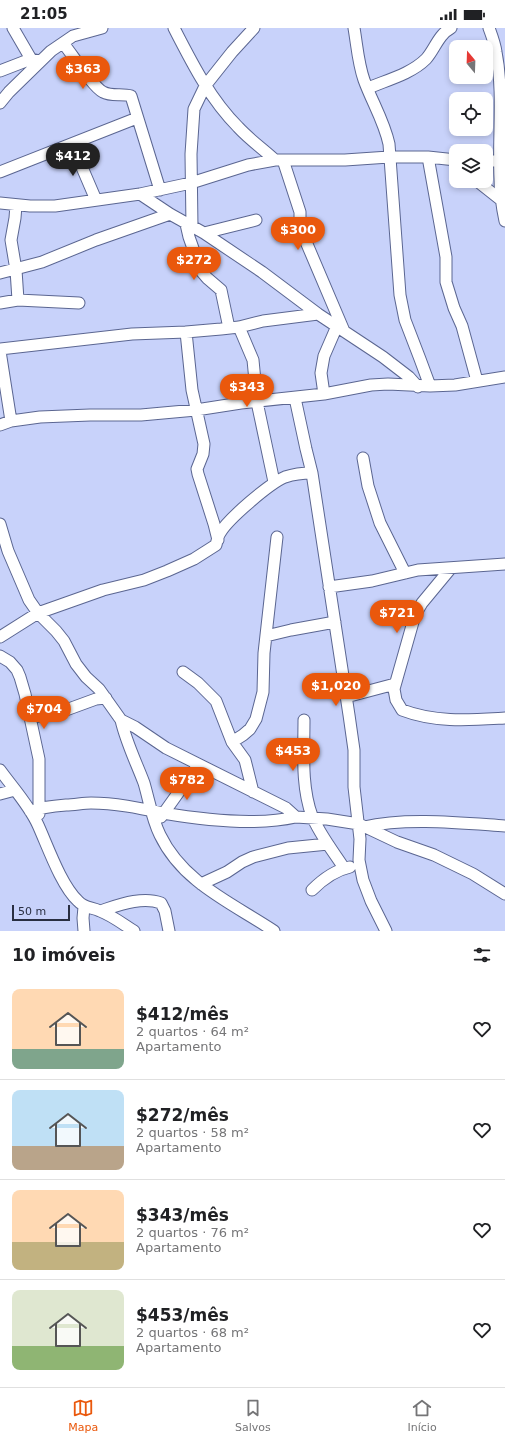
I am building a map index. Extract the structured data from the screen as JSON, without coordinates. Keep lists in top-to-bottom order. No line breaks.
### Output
{"scale_bar":"50 m","north":"top","page":{"status":"21:05","price":["$363","$412","$300","$272","$343","$721","$1,020","$704","$453","$782"],"scale":"50 m","heading":"10 imóveis","list":[{"name":"$412/mês","note":"2 quartos · 64 m² · Apartamento"},{"name":"$272/mês","note":"2 quartos · 58 m² · Apartamento"},{"name":"$343/mês","note":"2 quartos · 76 m² · Apartamento"},{"name":"$453/mês","note":"2 quartos · 68 m² · Apartamento"}],"tabs":["Mapa","Salvos","Início"]}}
